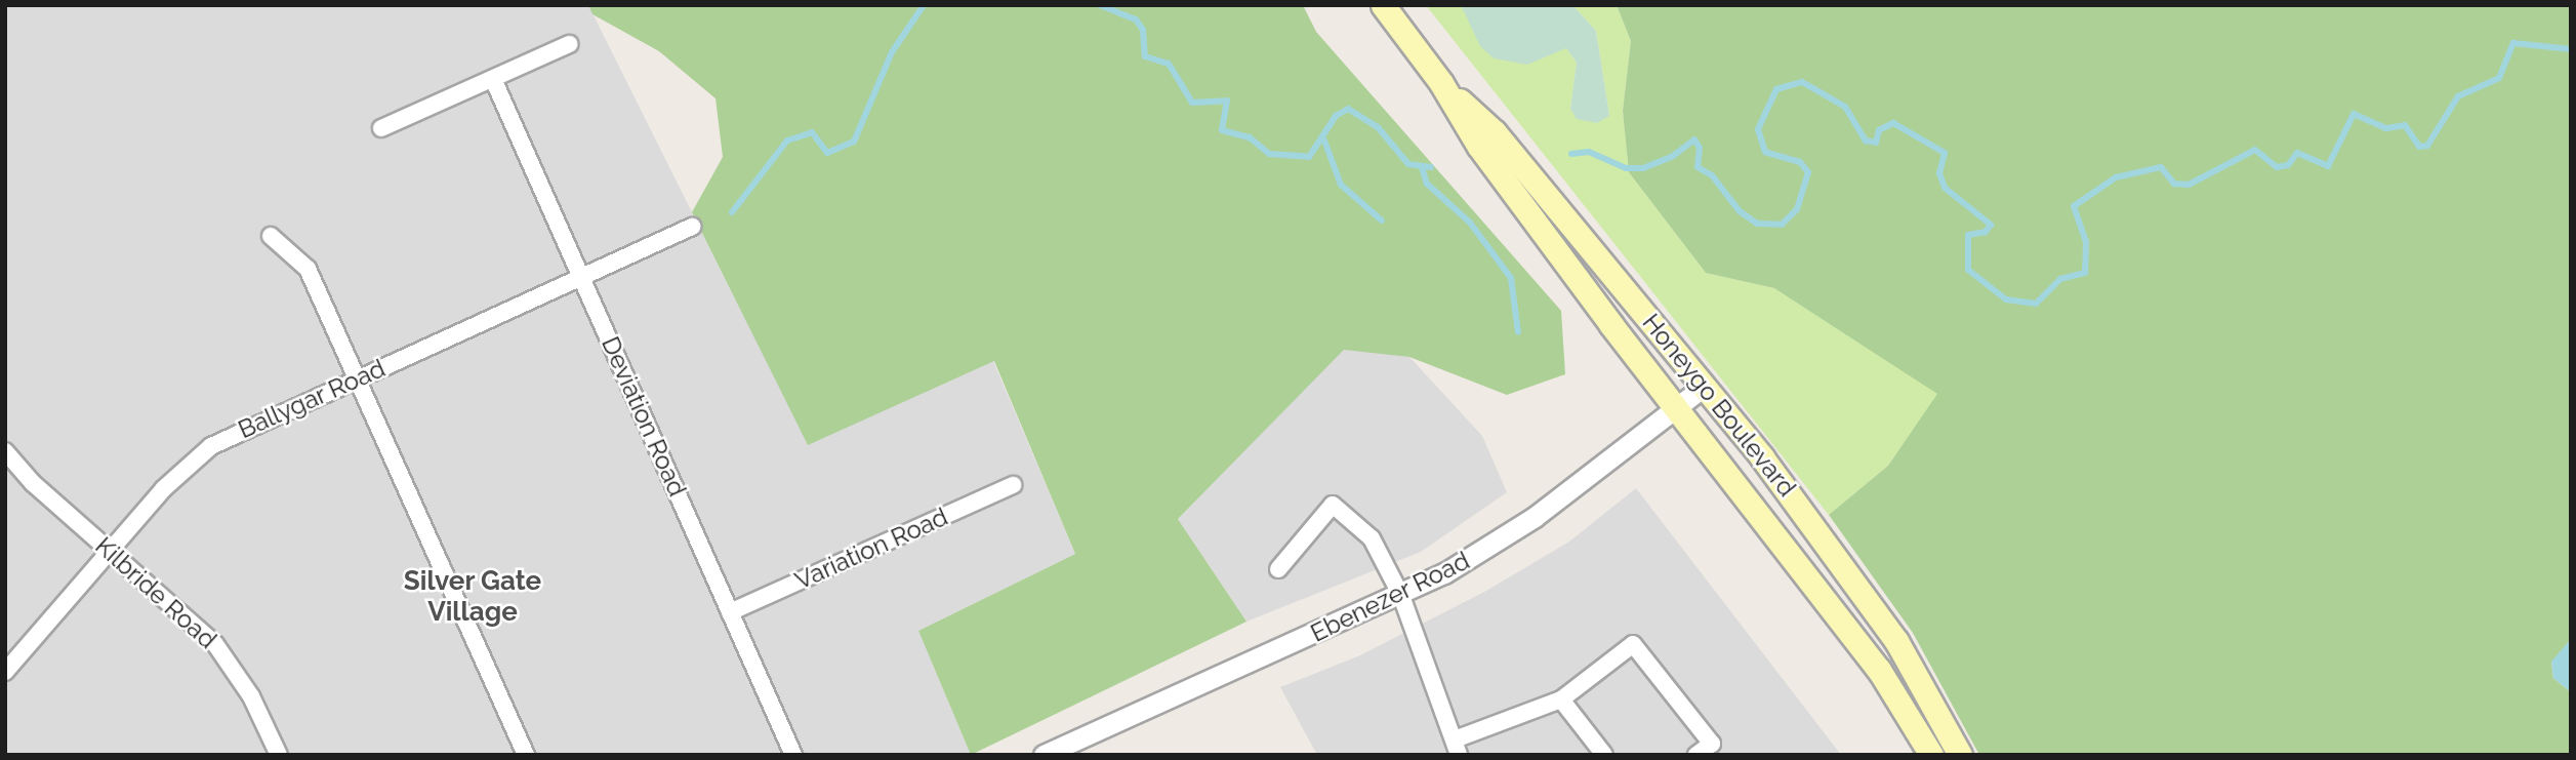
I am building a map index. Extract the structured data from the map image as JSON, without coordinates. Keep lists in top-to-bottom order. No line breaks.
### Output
{"streets":{"main road":["Honeygo Boulevard"],"street":["Ballygar Road","Deviation Road","Variation Road","Kilbride Road","Ebenezer Road"]},"crossings":[["Ballygar Road","Deviation Road"],["Ballygar Road","Kilbride Road"],["Honeygo Boulevard","Ebenezer Road"],["Deviation Road","Variation Road"]],"districts":["Silver Gate Village"]}
